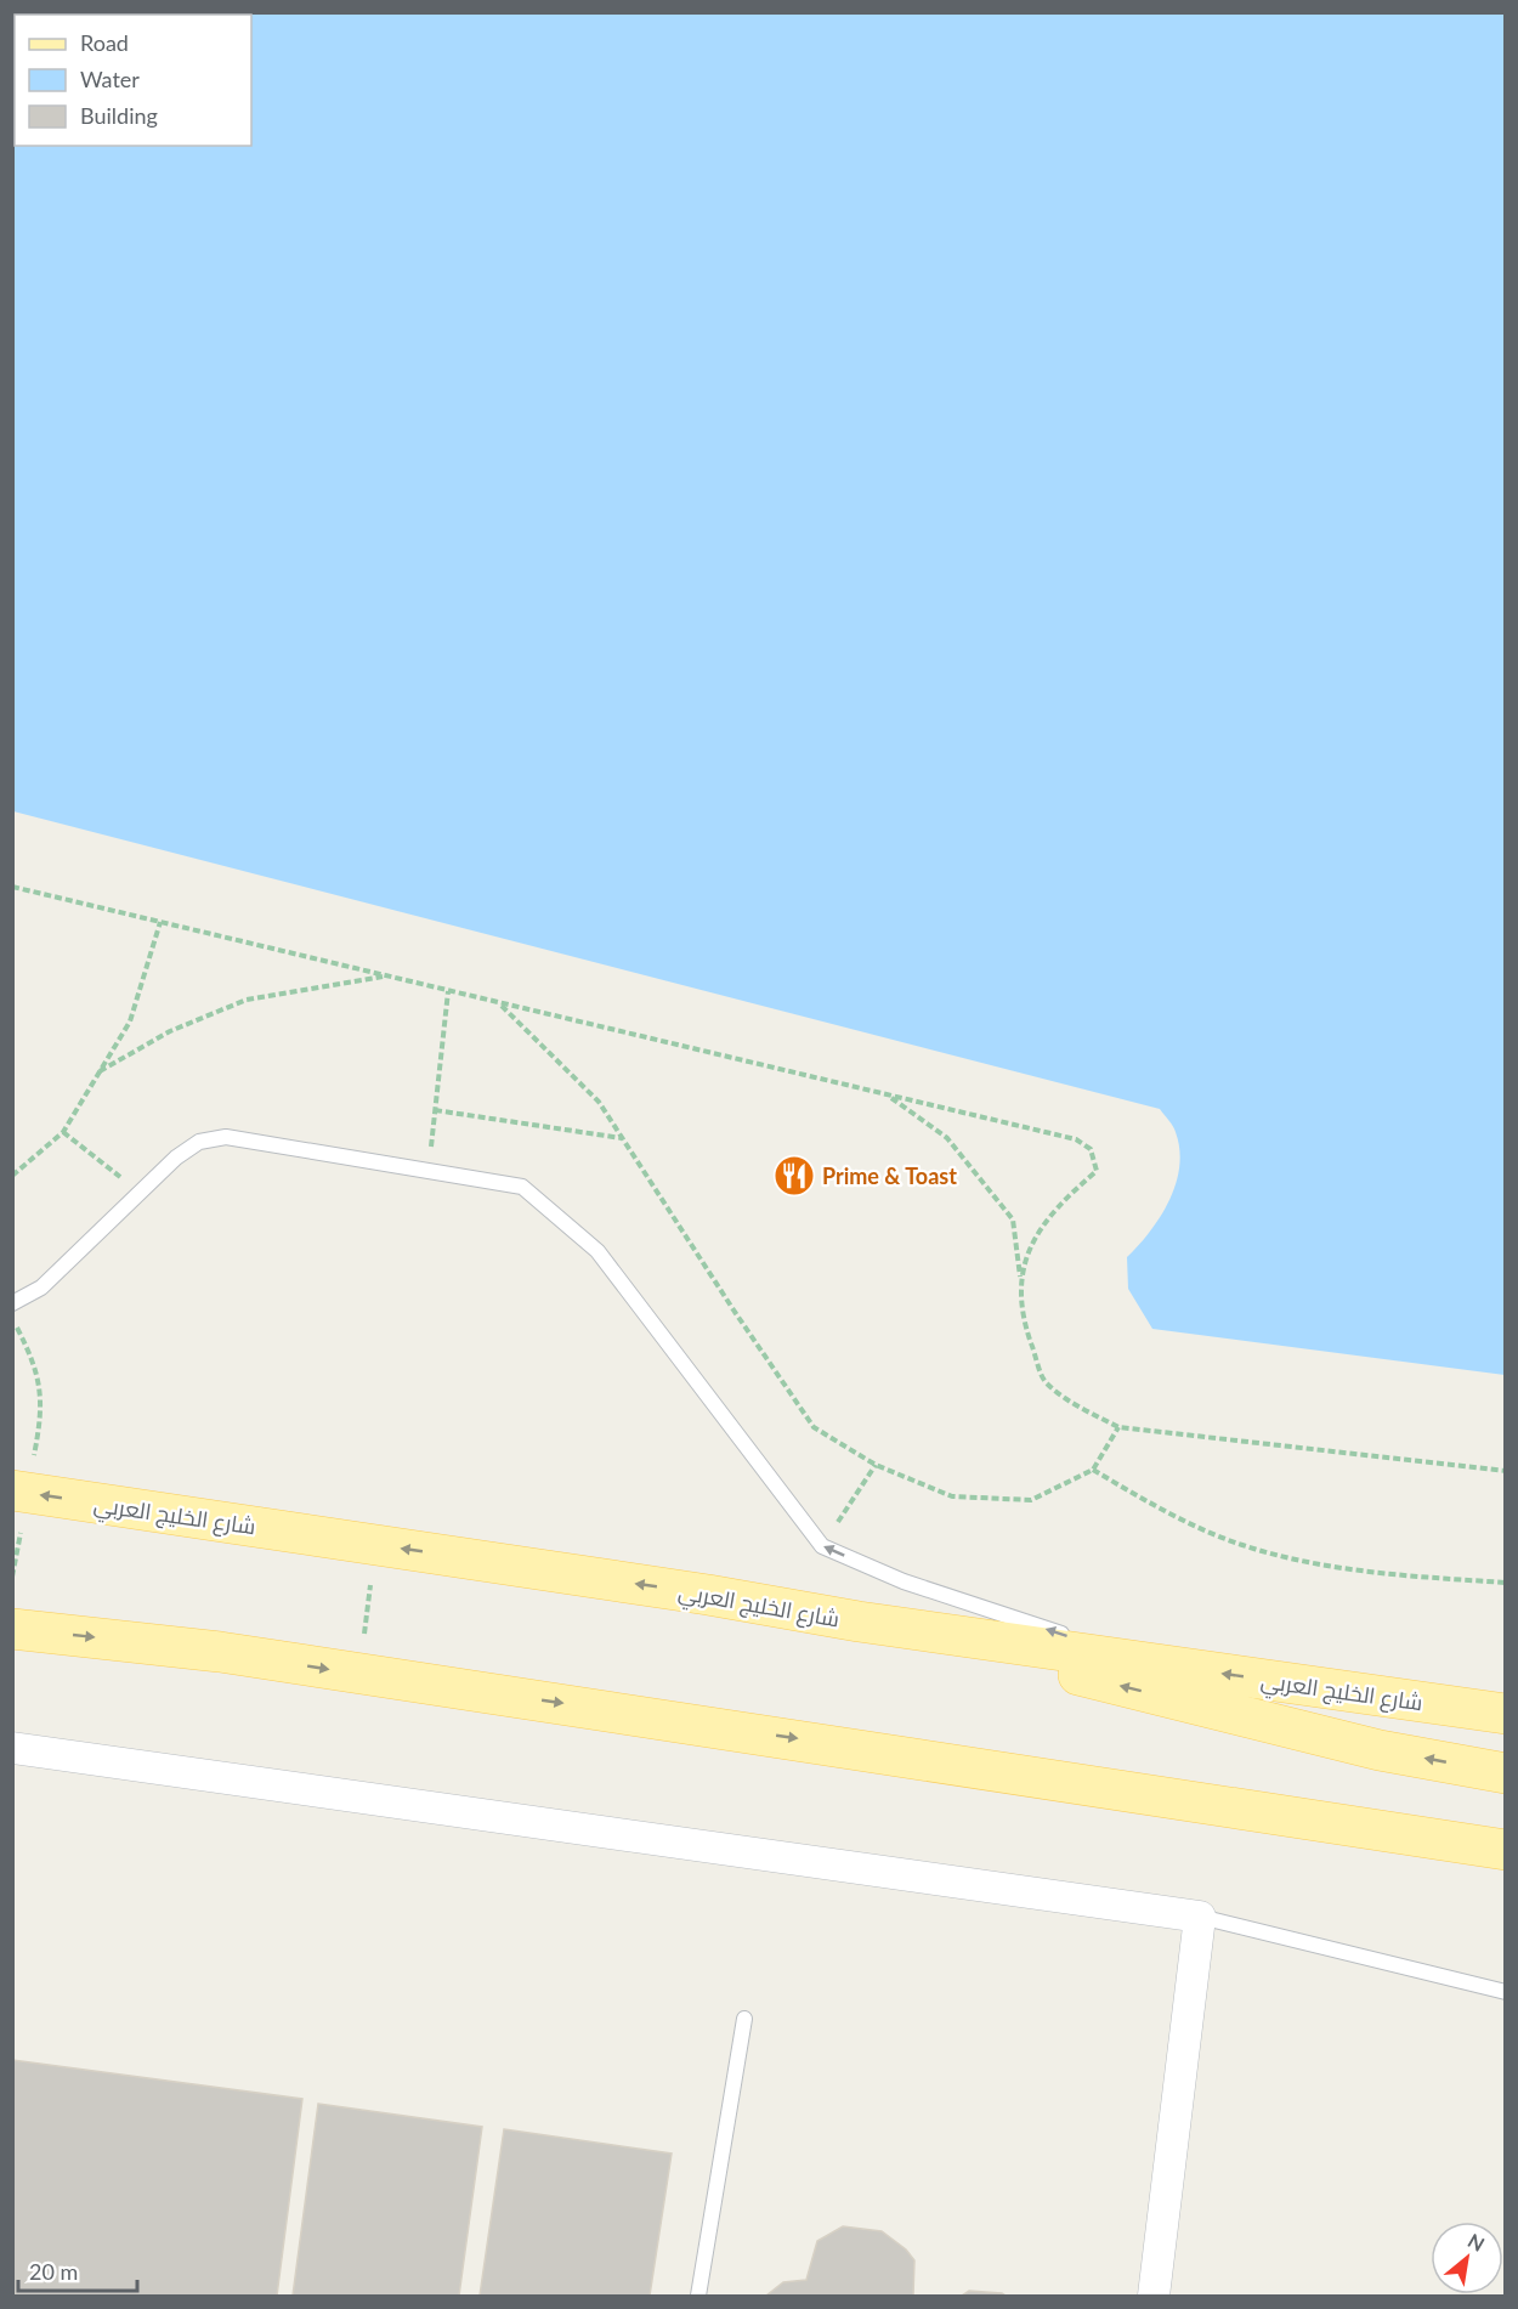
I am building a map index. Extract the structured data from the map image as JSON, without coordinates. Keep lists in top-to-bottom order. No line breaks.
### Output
{"streets":{"main road":["شارع الخليج العربي"]},"places":{"restaurant":["Prime & Toast"]},"legend":["Road","Water","Building"],"scale_bar":"20 m","north":"top right"}
